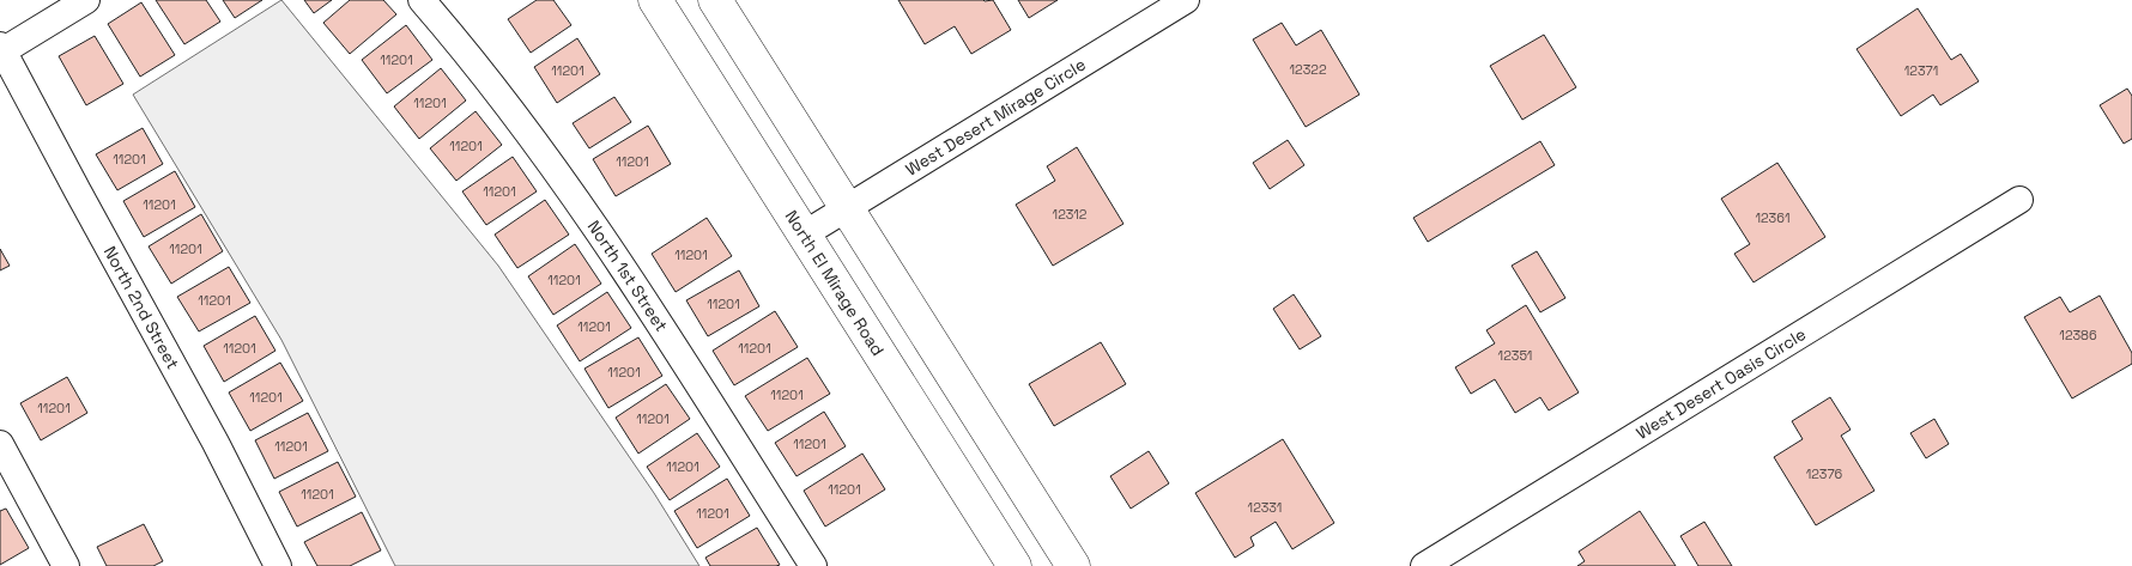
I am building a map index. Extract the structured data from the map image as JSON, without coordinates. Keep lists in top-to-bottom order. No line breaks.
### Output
{"streets":{"main road":["North El Mirage Road"],"street":["West Desert Mirage Circle","North 1st Street","North 2nd Street","West Desert Oasis Circle"]},"crossings":[["West Desert Mirage Circle","North El Mirage Road"]],"house_numbers":["11201","12322","11201","12371","11201","11201","11201","11201","11201","11201","12312","12361","11201","11201","11201","11201","11201","11201","12386","11201","11201","12351","11201","11201","11201","11201","11201","11201","11201","11201","12376","11201","11201","12331","11201"]}
